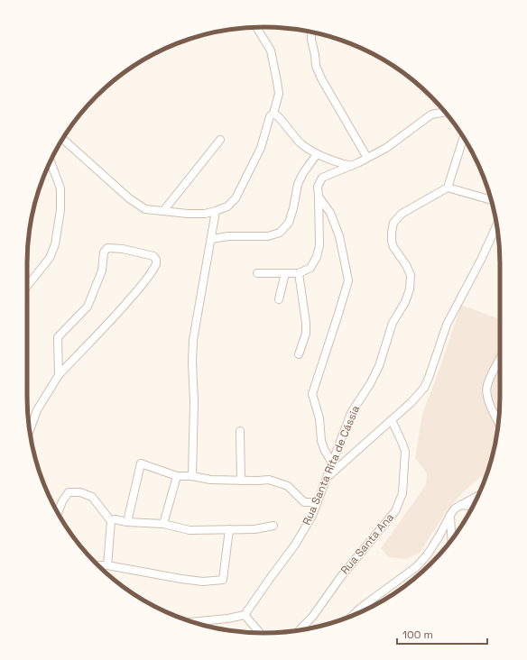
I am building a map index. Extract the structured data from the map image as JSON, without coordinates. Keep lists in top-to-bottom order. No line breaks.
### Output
{"streets":{"street":["Rua Santa Rita de Cássia","Rua Santa Ana"]},"scale_bar":"100 m"}
